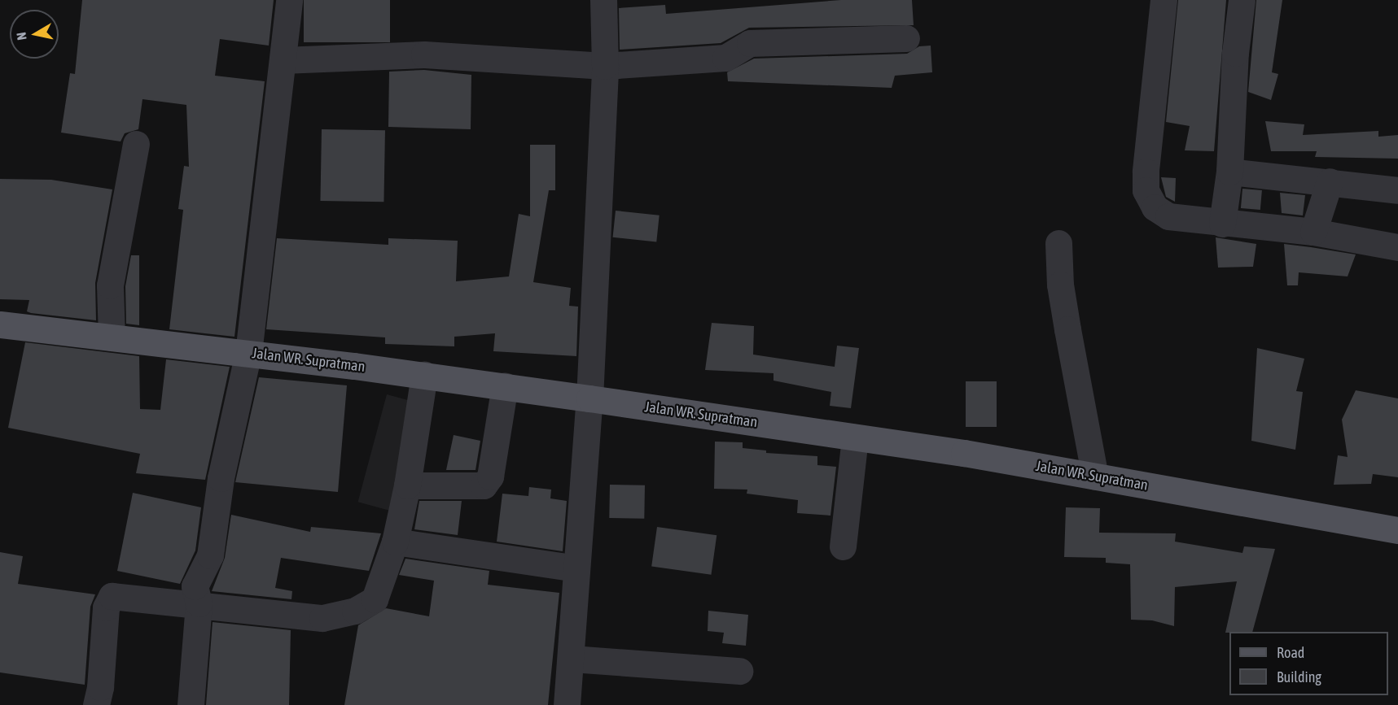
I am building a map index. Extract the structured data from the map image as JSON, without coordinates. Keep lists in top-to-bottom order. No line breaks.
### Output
{"streets":{"main road":["Jalan WR. Supratman"]},"legend":["Road","Building"],"north":"left"}
